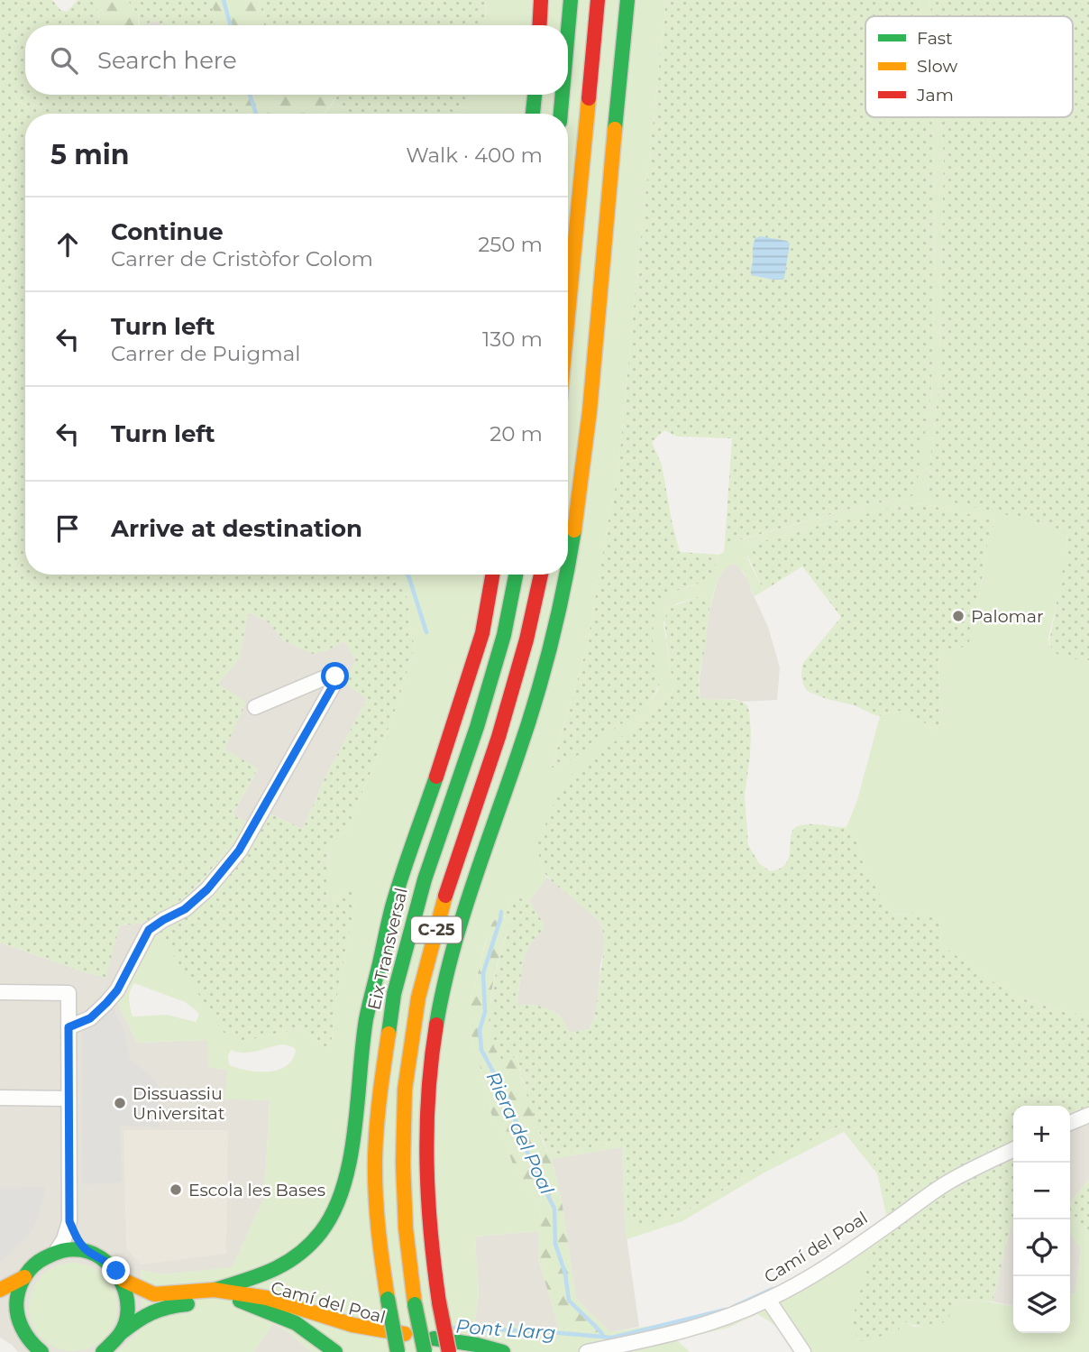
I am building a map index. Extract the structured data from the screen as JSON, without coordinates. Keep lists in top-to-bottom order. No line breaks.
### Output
{"streets":{"main road":["C-25","Eix Transversal","Camí del Poal"]},"water":["Riera del Poal","Pont Llarg"],"places":["Palomar","Dissuassiu Universitat","Escola les Bases"],"legend":["Fast","Slow","Jam"],"page":{"search":"Search here","heading":["5 min","Walk · 400 m"],"list":[["Continue","Carrer de Cristòfor Colom","250 m"],["Turn left","Carrer de Puigmal","130 m"],["Turn left","20 m"],"Arrive at destination"],"map_buttons":["+","−"]}}
